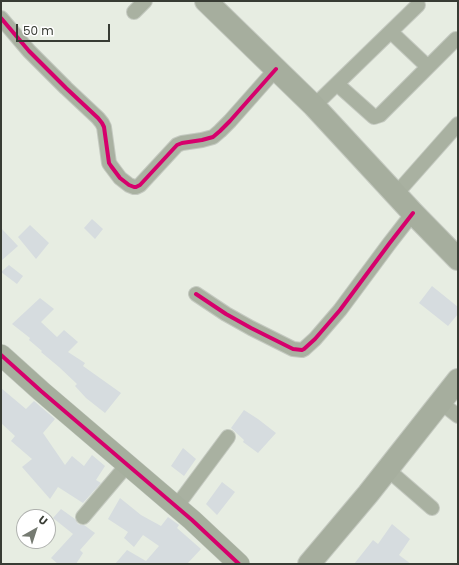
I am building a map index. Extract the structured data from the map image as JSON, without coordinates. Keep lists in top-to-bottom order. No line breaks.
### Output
{"scale_bar":"50 m","north":"top right"}
